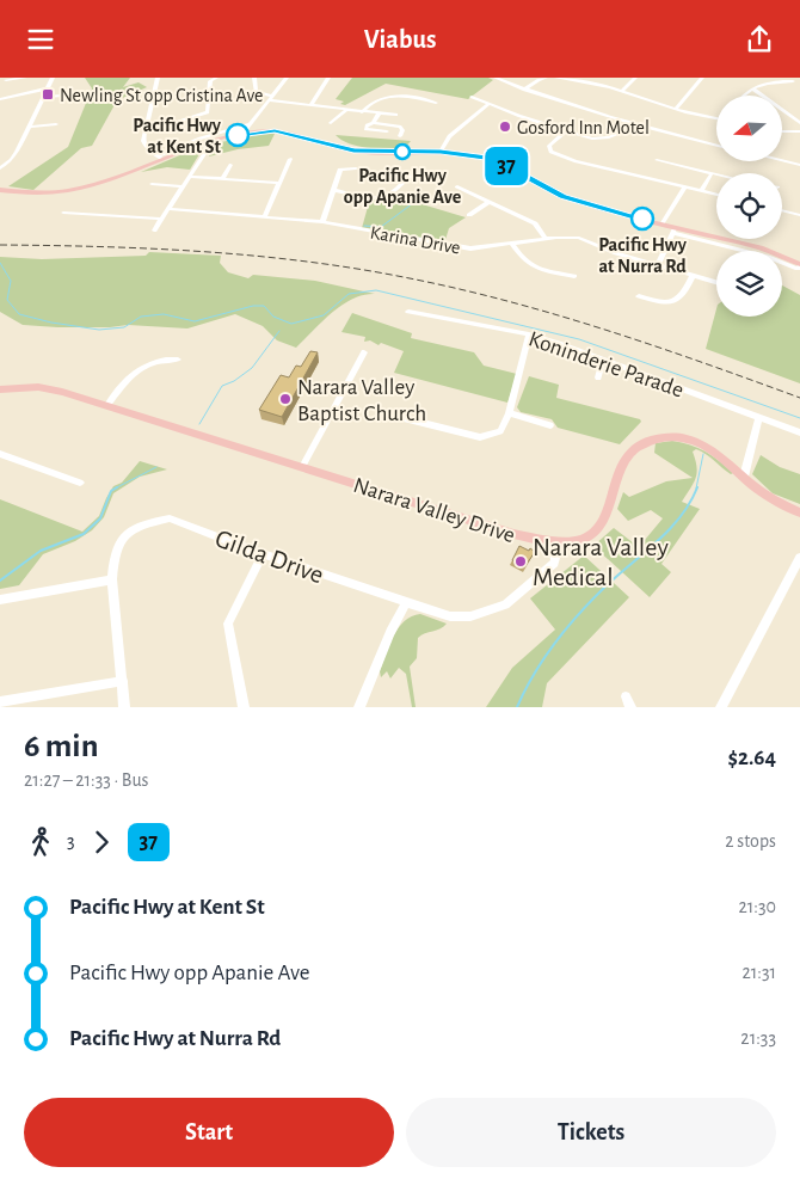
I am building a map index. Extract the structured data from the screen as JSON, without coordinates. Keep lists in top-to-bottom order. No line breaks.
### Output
{"streets":{"main road":["Narara Valley Drive"],"street":["Karina Drive","Koninderie Parade","Gilda Drive"]},"crossings":[["Narara Valley Drive","Gilda Drive"]],"places":{"transit":["Newling St opp Cristina Ave"],"other":["Gosford Inn Motel","Pacific Hwy at Kent St","Pacific Hwy opp Apanie Ave","Pacific Hwy at Nurra Rd","Narara Valley Baptist Church","Narara Valley Medical"]},"lines":["bus line 37"],"north":"left","page":{"header":"Viabus","on_map":"37","heading":["6 min","21:27 – 21:33 · Bus","$2.64"],"legs":["3","37","2 stops"],"list":[{"name":"Pacific Hwy at Kent St","value":"21:30"},{"name":"Pacific Hwy opp Apanie Ave","value":"21:31"},{"name":"Pacific Hwy at Nurra Rd","value":"21:33"}],"buttons":["Start","Tickets"]}}
